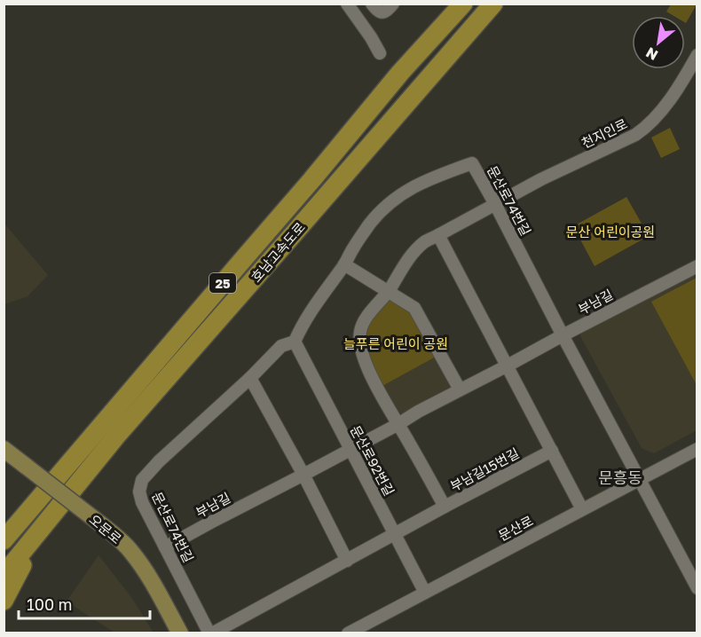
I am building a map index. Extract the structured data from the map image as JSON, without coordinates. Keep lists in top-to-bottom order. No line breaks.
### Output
{"streets":{"highway":["호남고속도로","25"],"main road":["오문로"],"street":["천지인로","문산로74번길","부남길","문산로92번길","부남길15번길","문산로"]},"crossings":[["천지인로","문산로74번길"],["천지인로","부남길"],["문산로74번길","부남길"],["문산로74번길","문산로92번길"],["문산로74번길","부남길15번길"],["문산로74번길","문산로"],["부남길","문산로92번길"],["문산로92번길","부남길15번길"],["문산로92번길","문산로"]],"districts":["문흥동"],"parks":["문산 어린이공원","늘푸른 어린이 공원"],"scale_bar":"100 m","north":"bottom left"}
